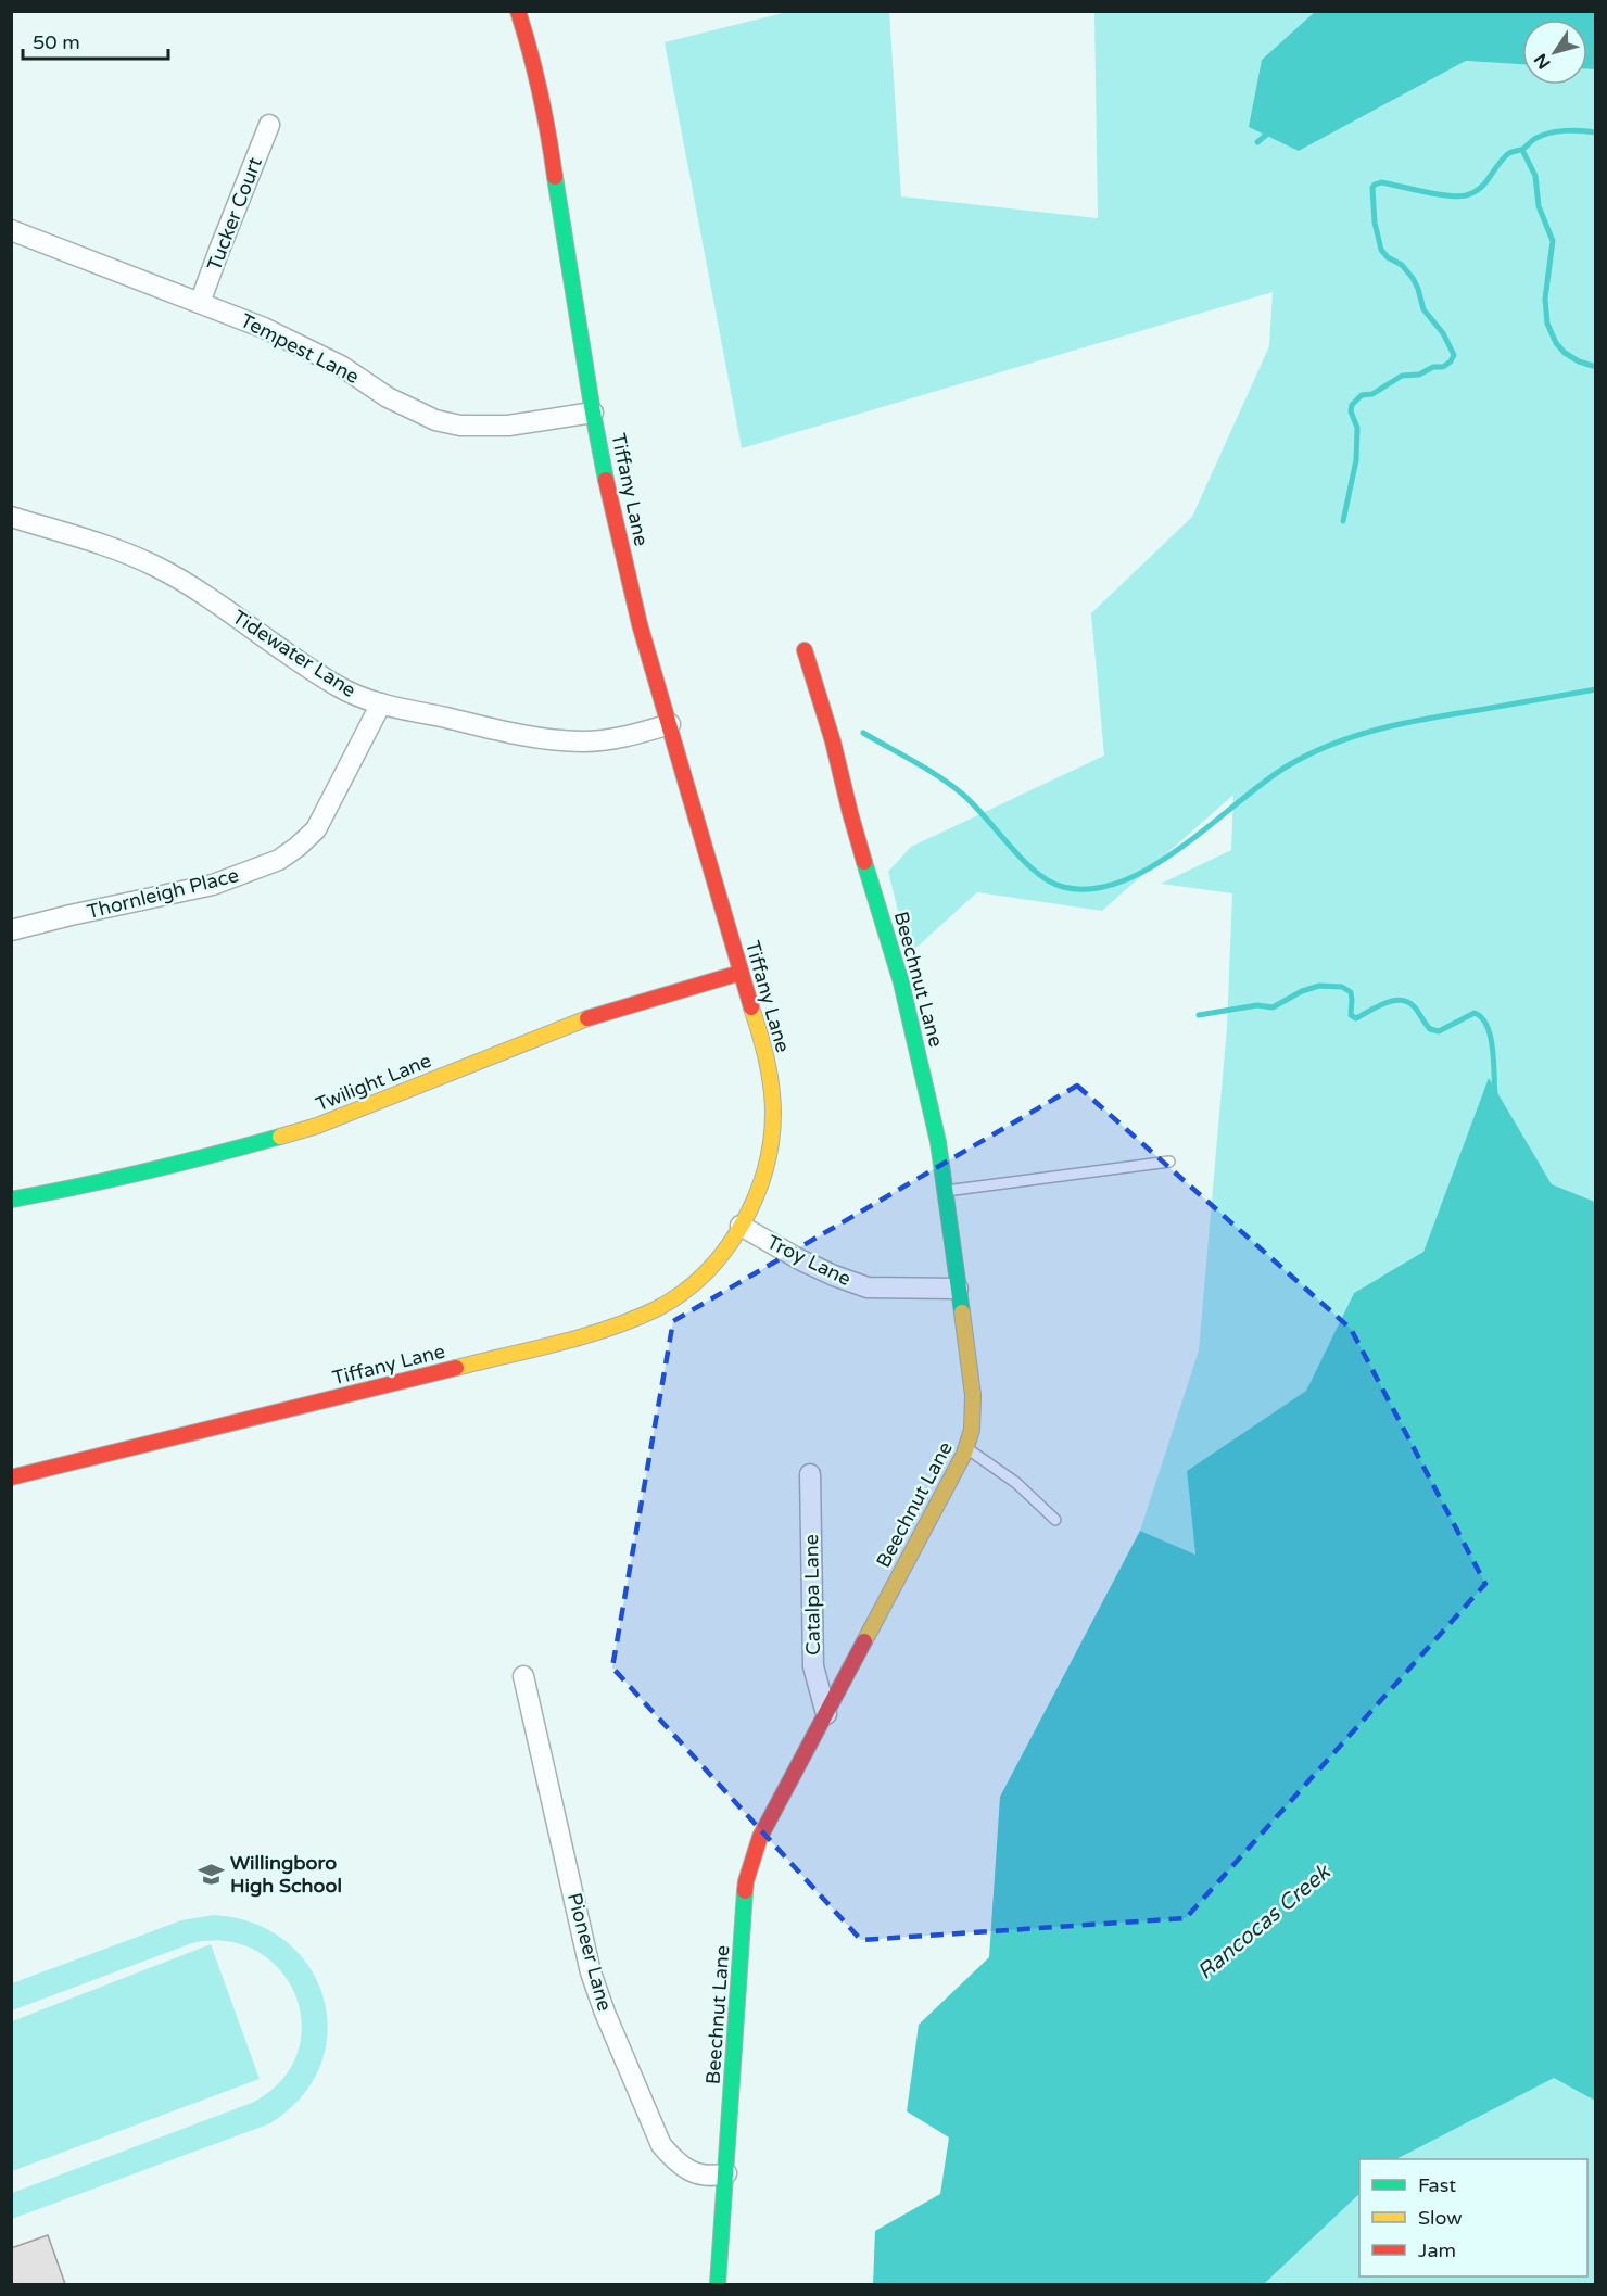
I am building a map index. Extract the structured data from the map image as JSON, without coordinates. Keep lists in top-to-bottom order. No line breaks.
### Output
{"streets":{"street":["Tucker Court","Tempest Lane","Tiffany Lane","Tidewater Lane","Thornleigh Place","Beechnut Lane","Twilight Lane","Troy Lane","Catalpa Lane","Pioneer Lane"]},"crossings":[["Tucker Court","Tempest Lane"],["Tempest Lane","Tiffany Lane"],["Tiffany Lane","Tidewater Lane"],["Tiffany Lane","Twilight Lane"],["Tiffany Lane","Troy Lane"],["Tidewater Lane","Thornleigh Place"],["Beechnut Lane","Troy Lane"],["Beechnut Lane","Catalpa Lane"],["Beechnut Lane","Pioneer Lane"]],"water":["Rancocas Creek"],"places":{"school or university":["Willingboro High School"]},"legend":["Fast","Slow","Jam"],"scale_bar":"50 m","north":"bottom left"}
